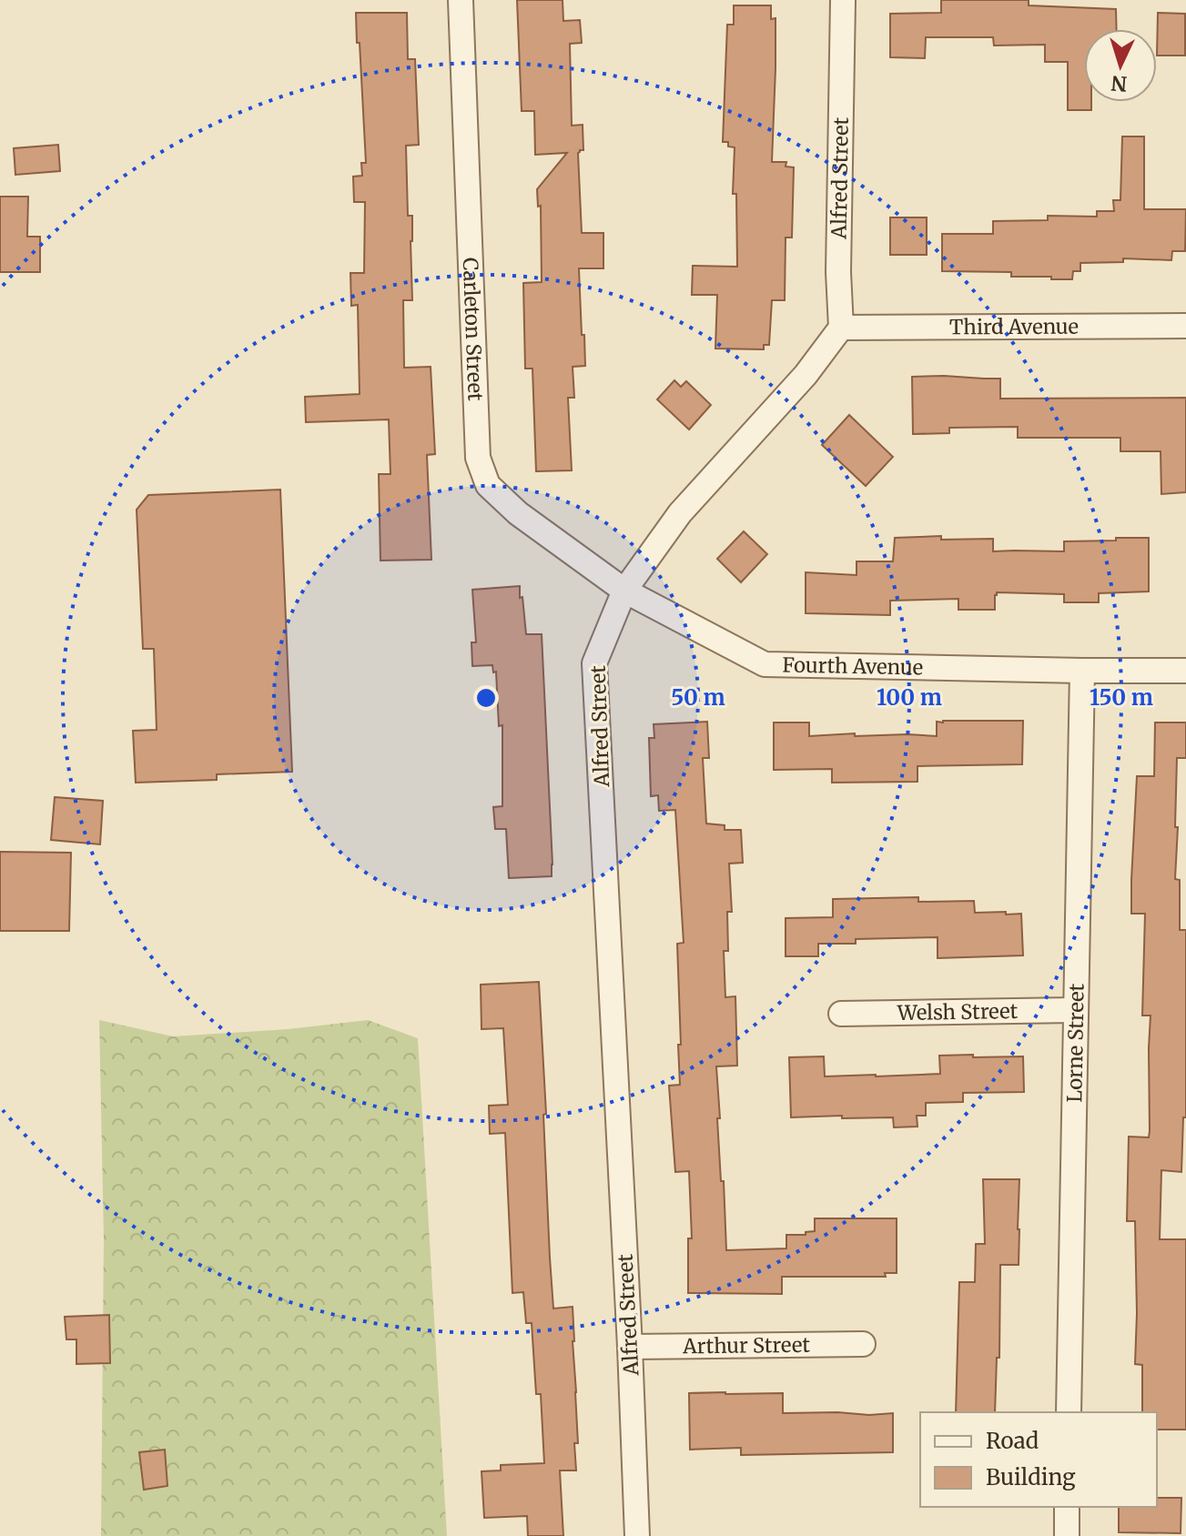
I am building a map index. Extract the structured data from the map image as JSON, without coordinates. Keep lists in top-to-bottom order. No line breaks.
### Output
{"streets":{"street":["Alfred Street","Third Avenue","Carleton Street","Fourth Avenue","Welsh Street","Lorne Street","Arthur Street"]},"crossings":[["Alfred Street","Third Avenue"],["Alfred Street","Carleton Street"],["Alfred Street","Fourth Avenue"],["Alfred Street","Arthur Street"],["Carleton Street","Fourth Avenue"],["Fourth Avenue","Lorne Street"],["Welsh Street","Lorne Street"]],"legend":["Road","Building"],"north":"bottom","rings":["50 m","100 m","150 m"]}
